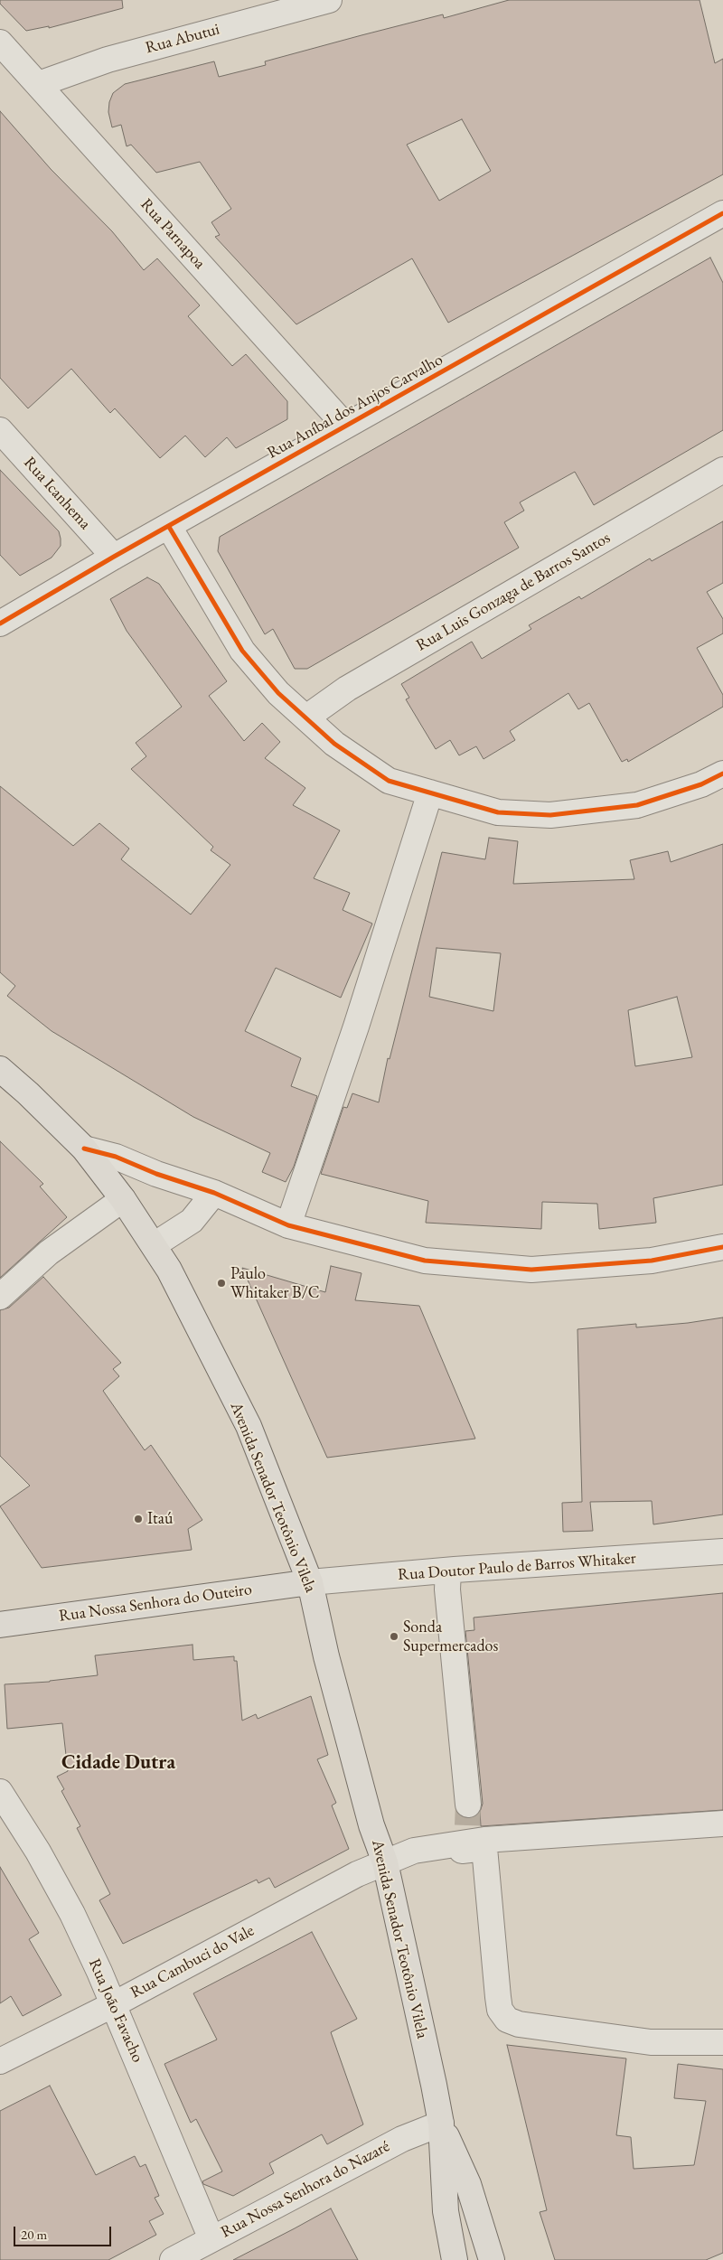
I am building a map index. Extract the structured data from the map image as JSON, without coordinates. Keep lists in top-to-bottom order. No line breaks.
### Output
{"streets":{"main road":["Avenida Senador Teotônio Vilela","Rua Nossa Senhora do Outeiro"],"street":["Rua Abutui","Rua Parnapoa","Rua Aníbal dos Anjos Carvalho","Rua Icanhema","Rua Luis Gonzaga de Barros Santos","Rua Doutor Paulo de Barros Whitaker","Rua Cambuci do Vale","Rua João Favacho","Rua Nossa Senhora do Nazaré"]},"crossings":[["Rua Abutui","Rua Parnapoa"],["Rua Parnapoa","Rua Aníbal dos Anjos Carvalho"],["Rua Aníbal dos Anjos Carvalho","Rua Icanhema"],["Avenida Senador Teotônio Vilela","Rua Doutor Paulo de Barros Whitaker"],["Avenida Senador Teotônio Vilela","Rua Nossa Senhora do Outeiro"],["Avenida Senador Teotônio Vilela","Rua Cambuci do Vale"],["Avenida Senador Teotônio Vilela","Rua Nossa Senhora do Nazaré"],["Rua Doutor Paulo de Barros Whitaker","Rua Nossa Senhora do Outeiro"],["Rua Cambuci do Vale","Rua João Favacho"],["Rua João Favacho","Rua Nossa Senhora do Nazaré"]],"districts":["Cidade Dutra"],"places":["Paulo Whitaker B/C","Itaú","Sonda Supermercados"],"scale_bar":"20 m"}
